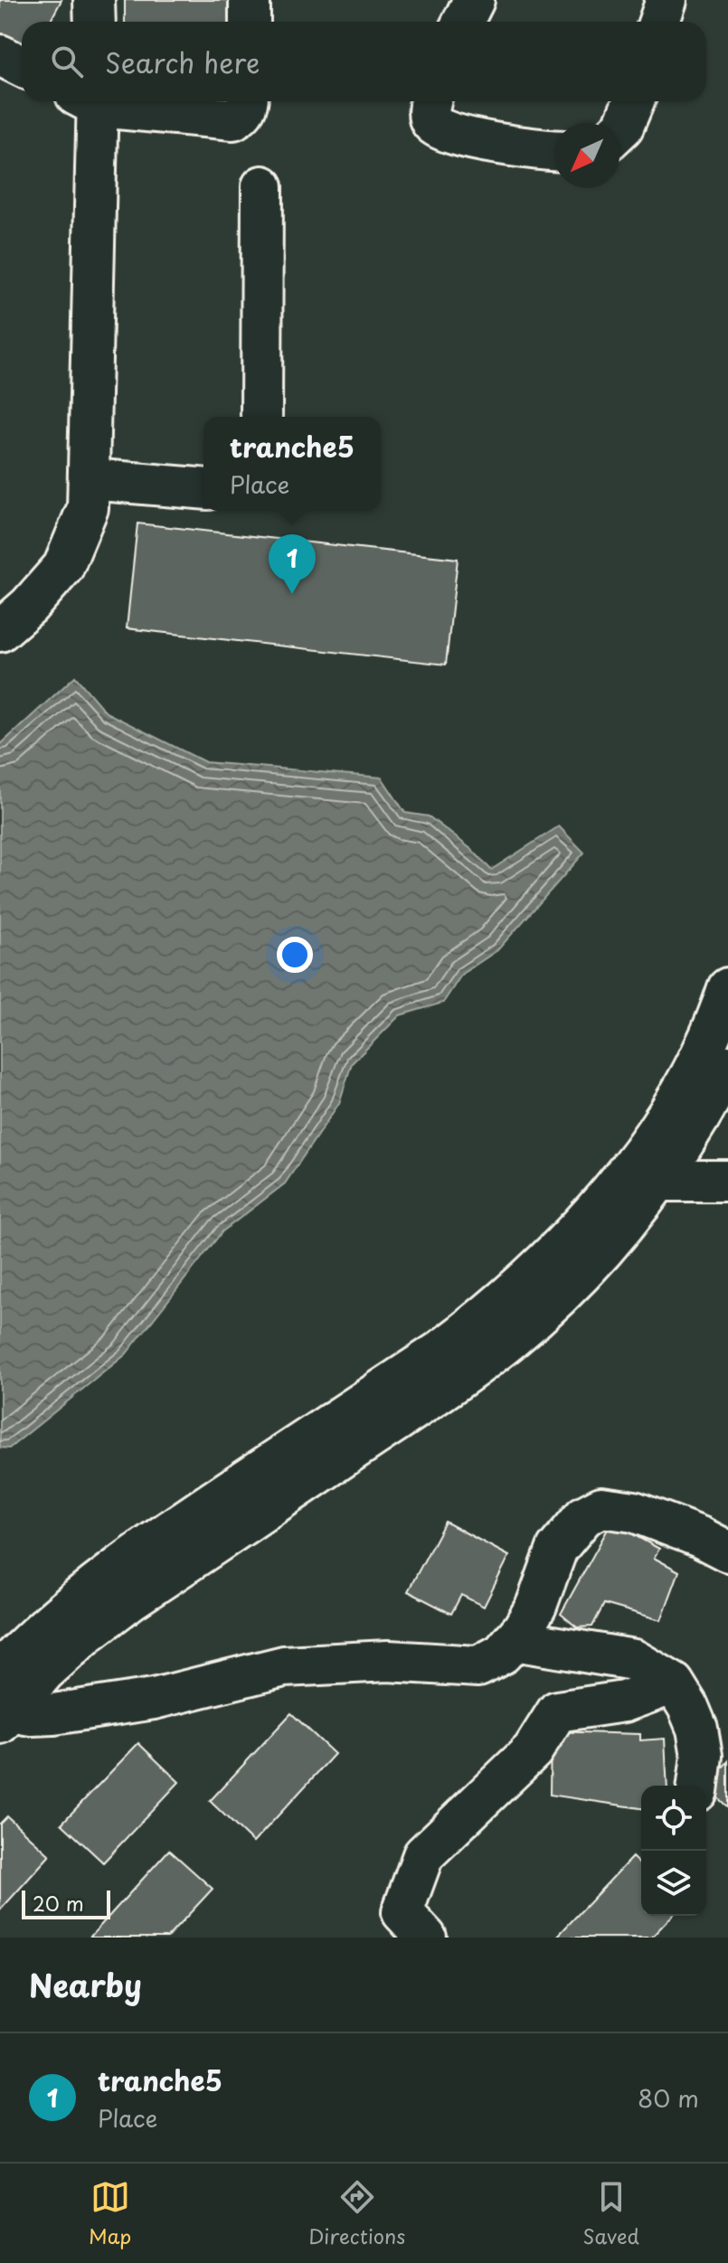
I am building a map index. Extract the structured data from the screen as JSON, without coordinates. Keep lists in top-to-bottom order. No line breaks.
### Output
{"scale_bar":"20 m","north":"bottom left","page":{"search":"Search here","popup":["tranche5","Place"],"pins":"1","scale":"20 m","heading":"Nearby","list":[{"mark":"1","name":"tranche5","note":"Place","value":"80 m"}],"nav":["Map","Directions","Saved"]}}
